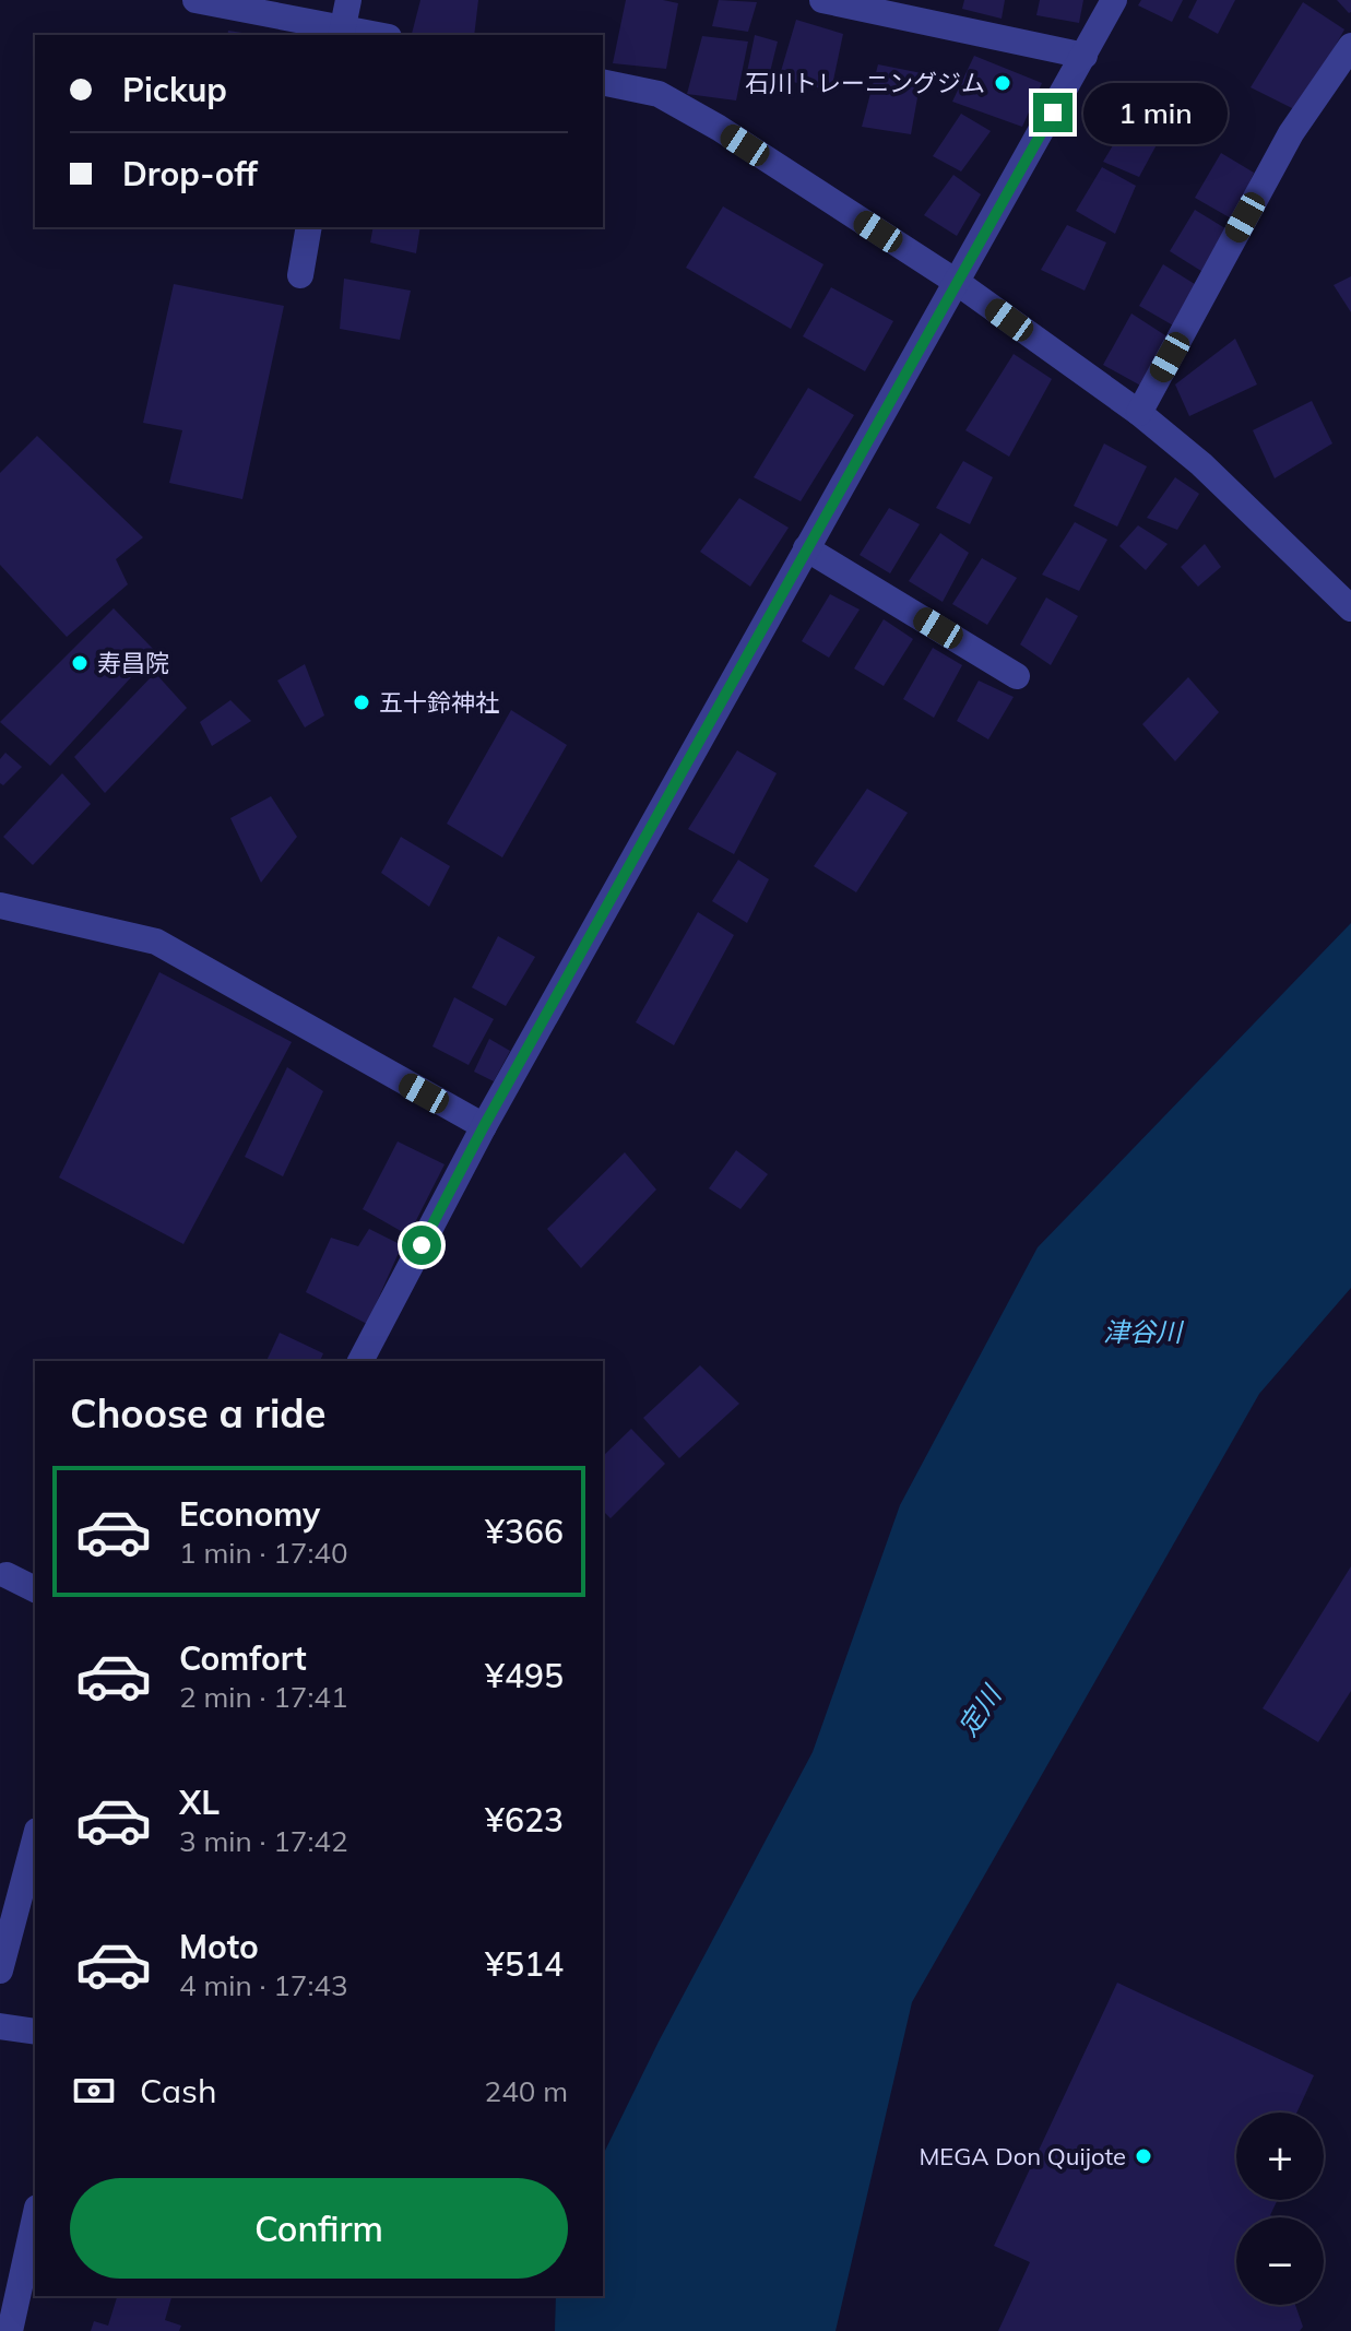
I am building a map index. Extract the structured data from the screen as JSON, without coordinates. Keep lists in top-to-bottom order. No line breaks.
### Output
{"water":["津谷川","定川"],"places":["石川トレーニングジム","寿昌院","五十鈴神社","MEGA Don Quijote"],"page":{"banner":["Pickup","Drop-off"],"bubble":"1 min","heading":"Choose a ride","list":[{"name":"Economy","note":"1 min · 17:40","value":"¥366"},{"name":"Comfort","note":"2 min · 17:41","value":"¥495"},{"name":"XL","note":"3 min · 17:42","value":"¥623"},{"name":"Moto","note":"4 min · 17:43","value":"¥514"}],"pay":["Cash","240 m"],"map_buttons":["+","−"],"buttons":"Confirm"}}
